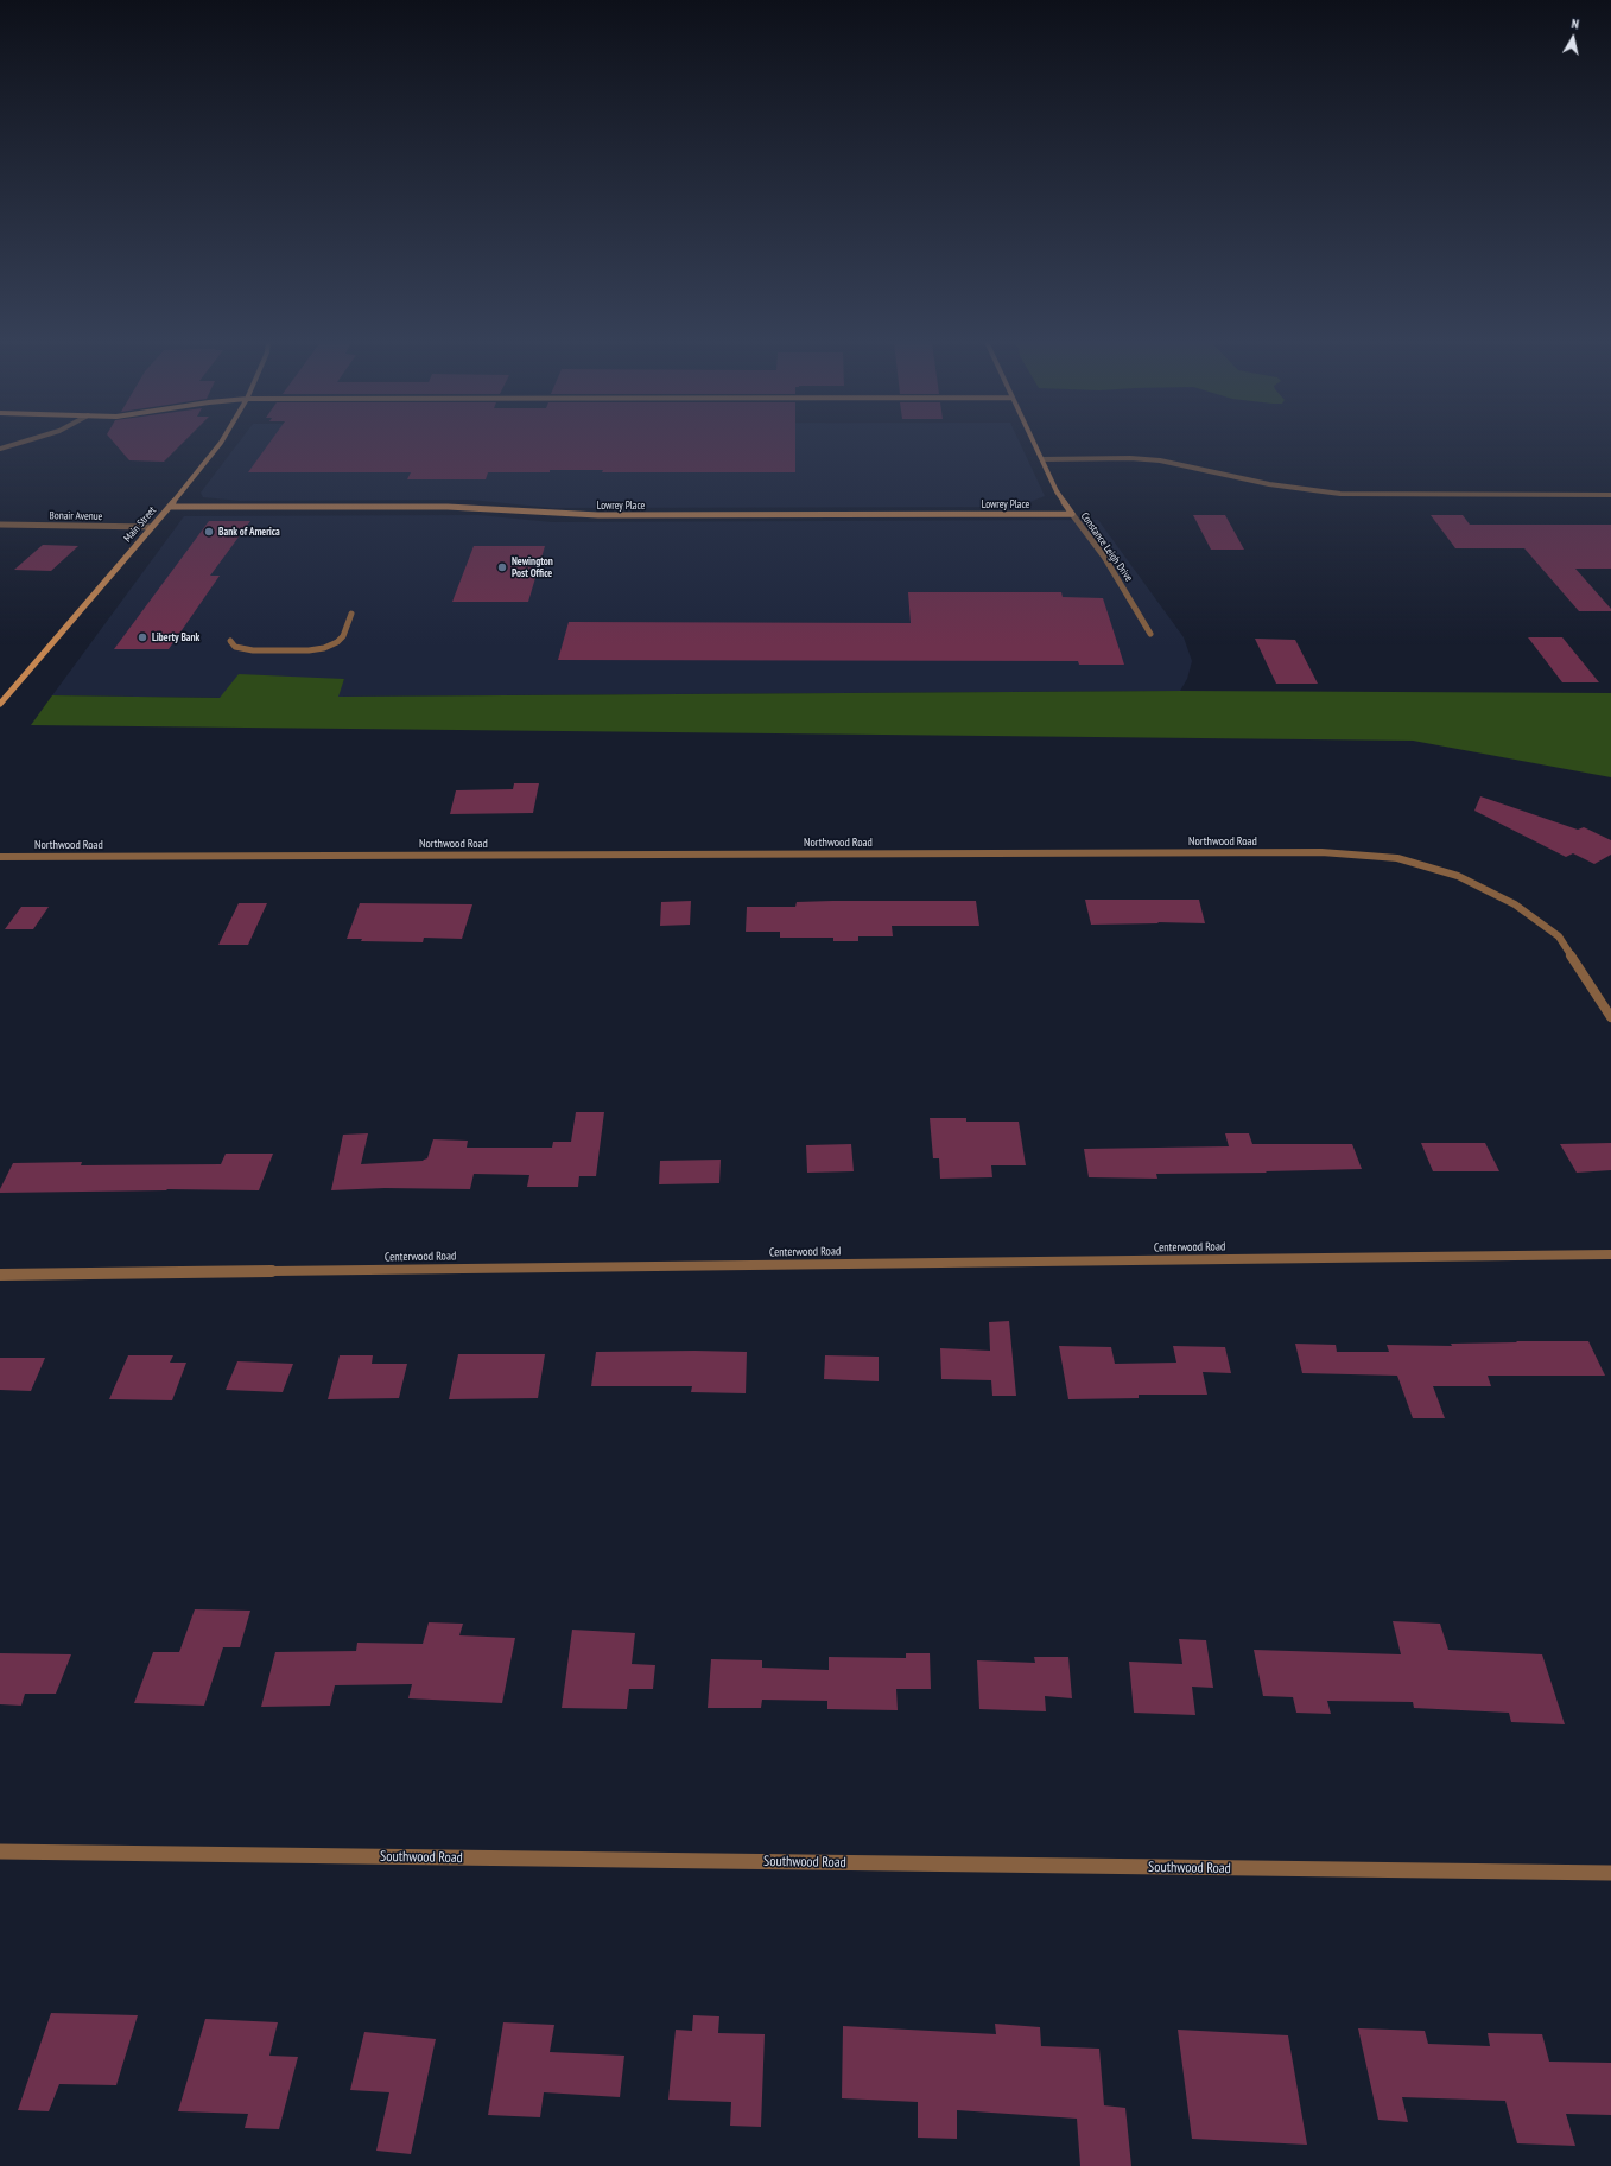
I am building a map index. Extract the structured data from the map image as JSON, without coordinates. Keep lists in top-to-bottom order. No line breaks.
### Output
{"streets":{"street":["Lowrey Place","Bonair Avenue","Main Street","Constance Leigh Drive","Northwood Road","Centerwood Road","Southwood Road"]},"crossings":[["Lowrey Place","Main Street"],["Lowrey Place","Constance Leigh Drive"],["Bonair Avenue","Main Street"]],"places":["Bank of America","Newington Post Office","Liberty Bank"],"north":"top"}
